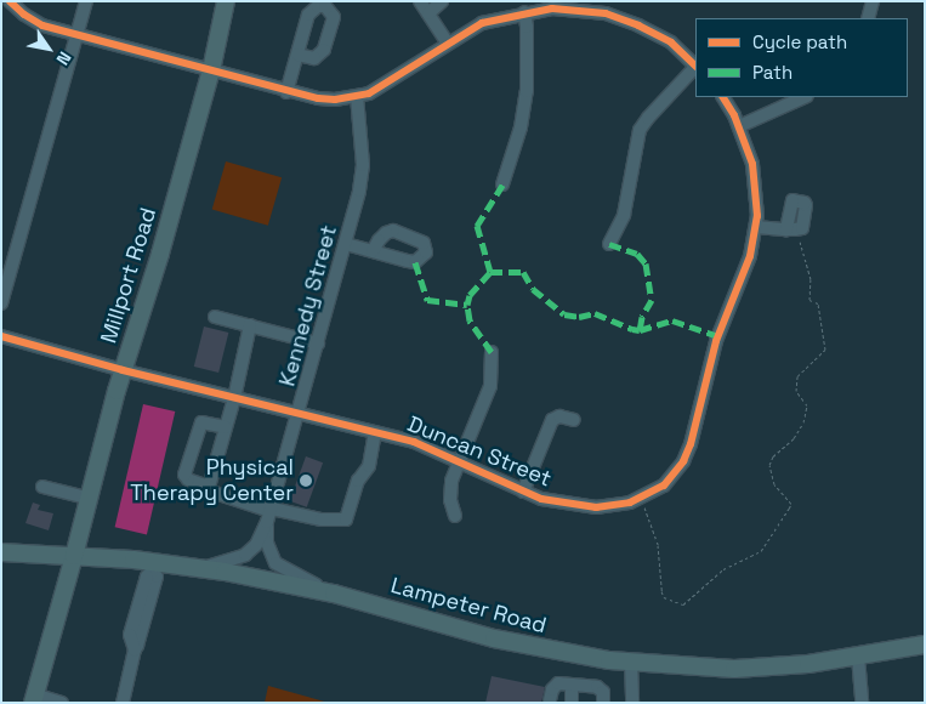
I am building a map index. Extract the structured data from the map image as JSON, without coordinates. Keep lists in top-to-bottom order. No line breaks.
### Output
{"streets":{"main road":["Millport Road","Lampeter Road"],"street":["Kennedy Street","Duncan Street"]},"crossings":[["Millport Road","Duncan Street"],["Millport Road","Lampeter Road"],["Kennedy Street","Duncan Street"],["Kennedy Street","Lampeter Road"]],"places":["Physical Therapy Center"],"legend":["Cycle path","Path"],"north":"bottom right"}
